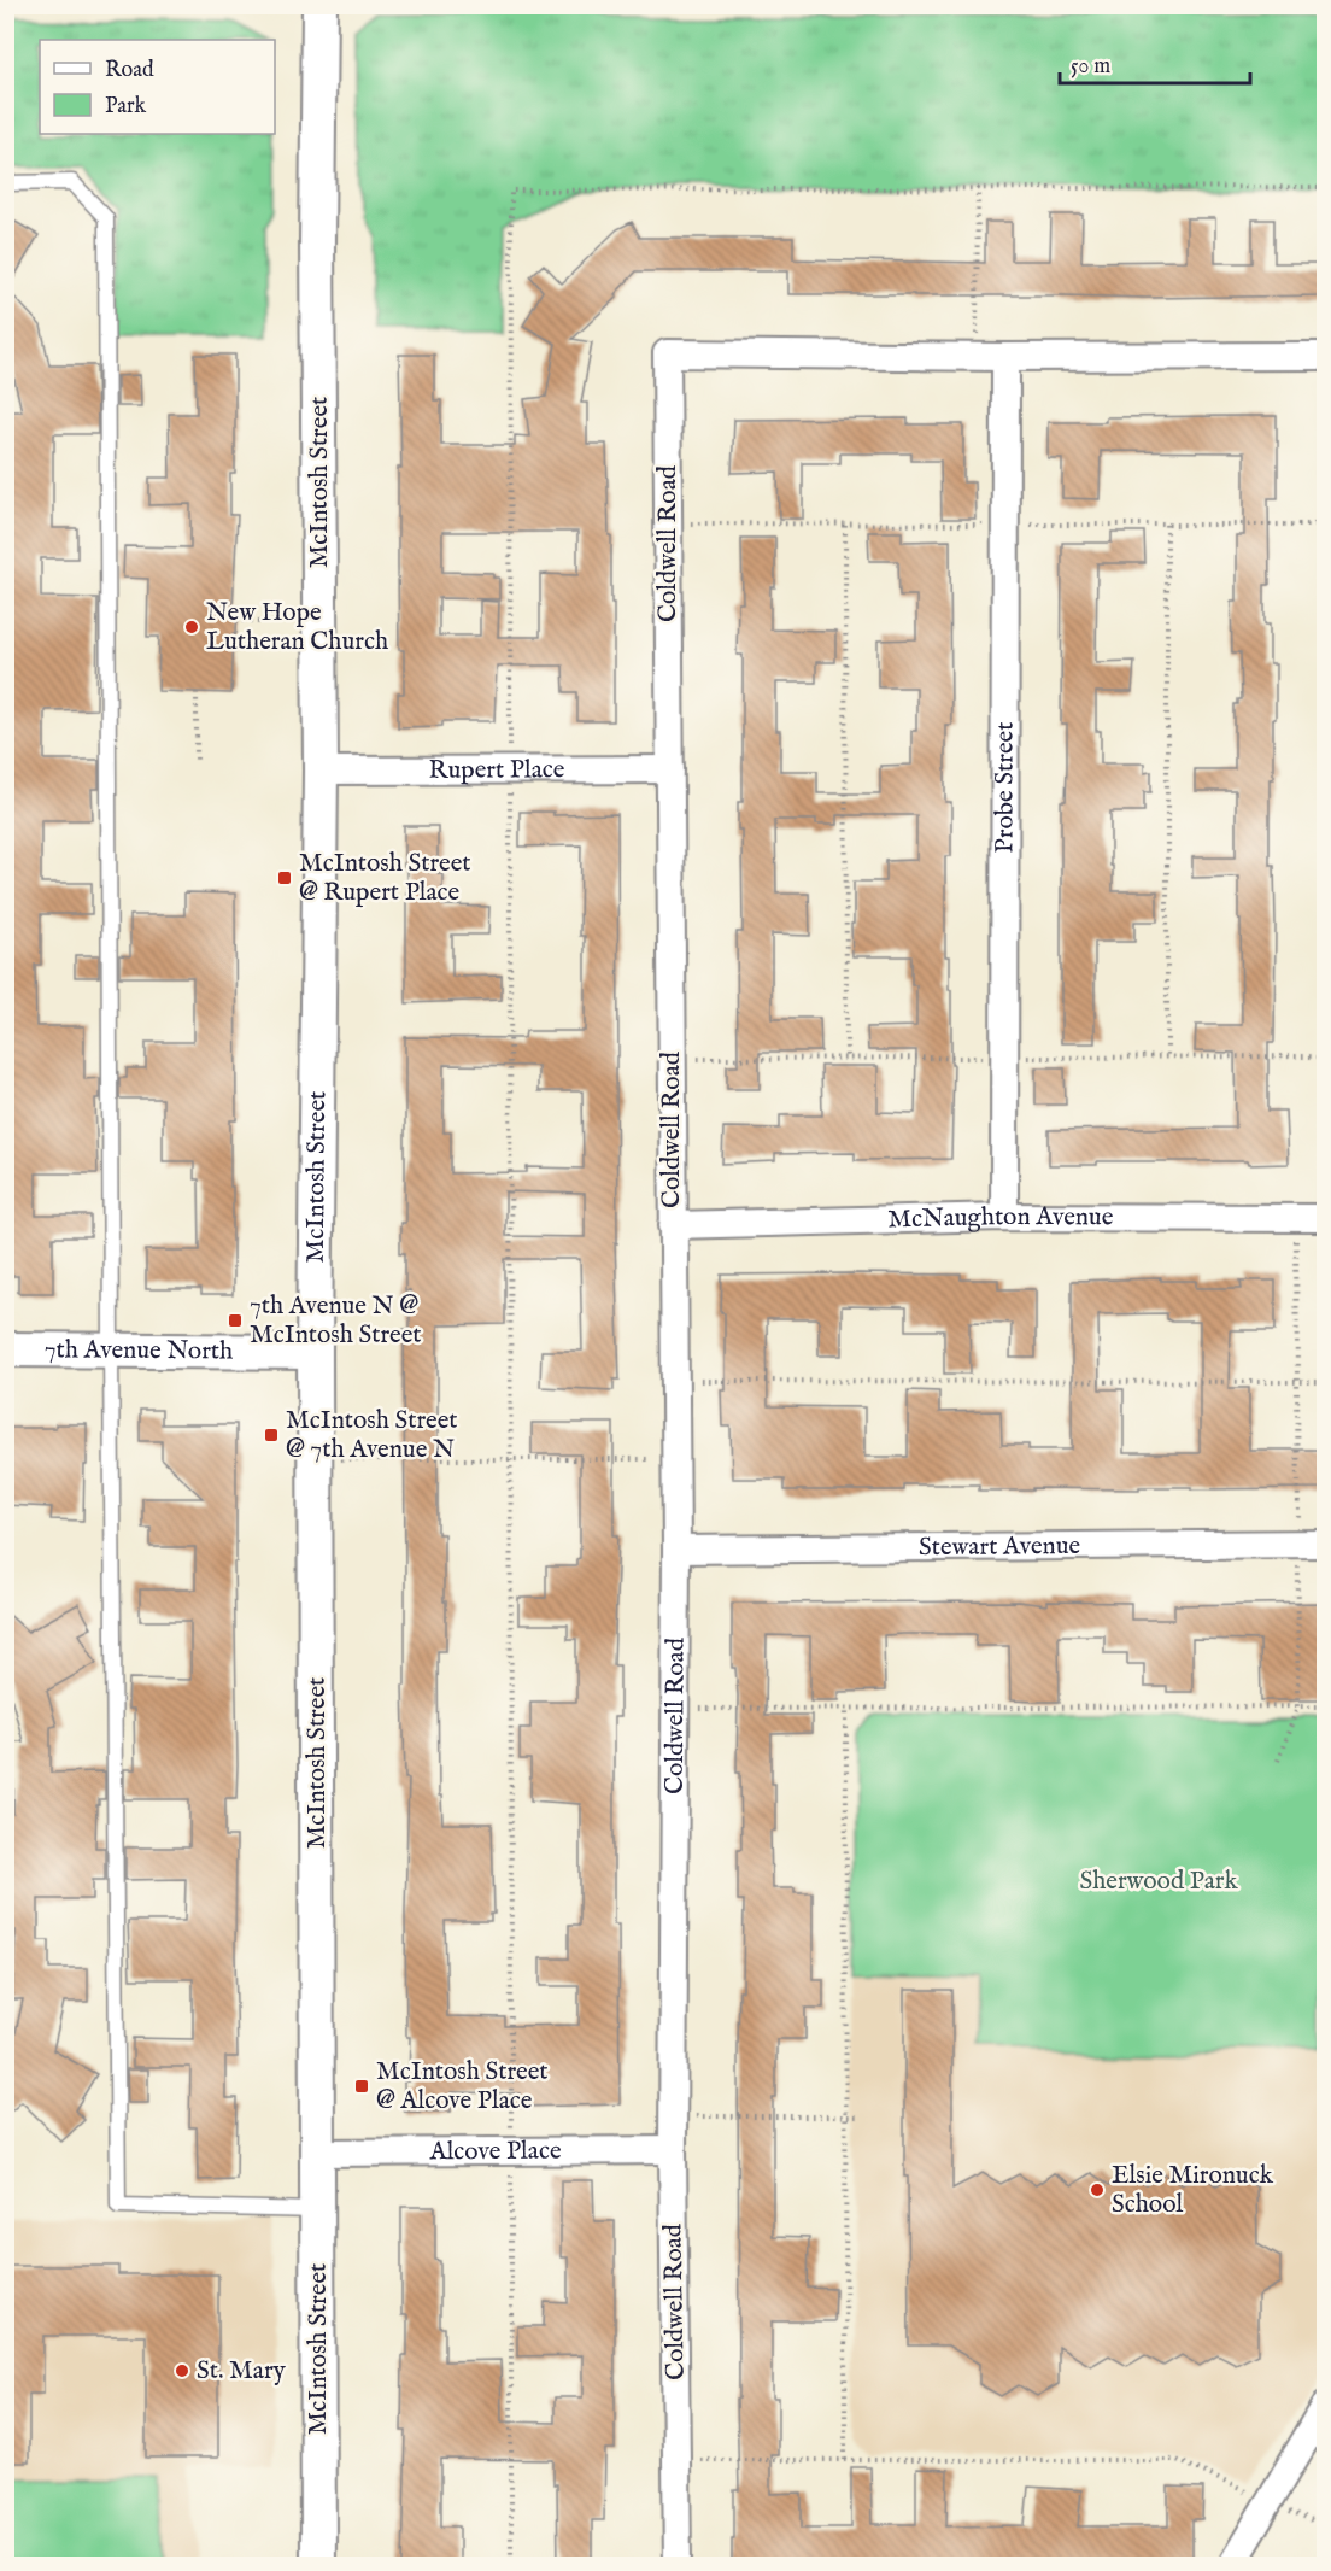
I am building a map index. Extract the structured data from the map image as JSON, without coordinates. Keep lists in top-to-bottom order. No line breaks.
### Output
{"streets":{"street":["McIntosh Street","Coldwell Road","Rupert Place","Probe Street","McNaughton Avenue","7th Avenue North","Stewart Avenue","Alcove Place"]},"crossings":[["McIntosh Street","Rupert Place"],["McIntosh Street","7th Avenue North"],["McIntosh Street","Alcove Place"],["Coldwell Road","Rupert Place"],["Coldwell Road","Probe Street"],["Coldwell Road","McNaughton Avenue"],["Coldwell Road","Stewart Avenue"],["Coldwell Road","Alcove Place"],["Probe Street","McNaughton Avenue"]],"parks":["Sherwood Park"],"places":{"other":["New Hope Lutheran Church","Elsie Mironuck School","St. Mary"],"transit":["McIntosh Street @ Rupert Place","7th Avenue N @ McIntosh Street","McIntosh Street @ 7th Avenue N","McIntosh Street @ Alcove Place"]},"legend":["Road","Park"],"scale_bar":"50 m"}
